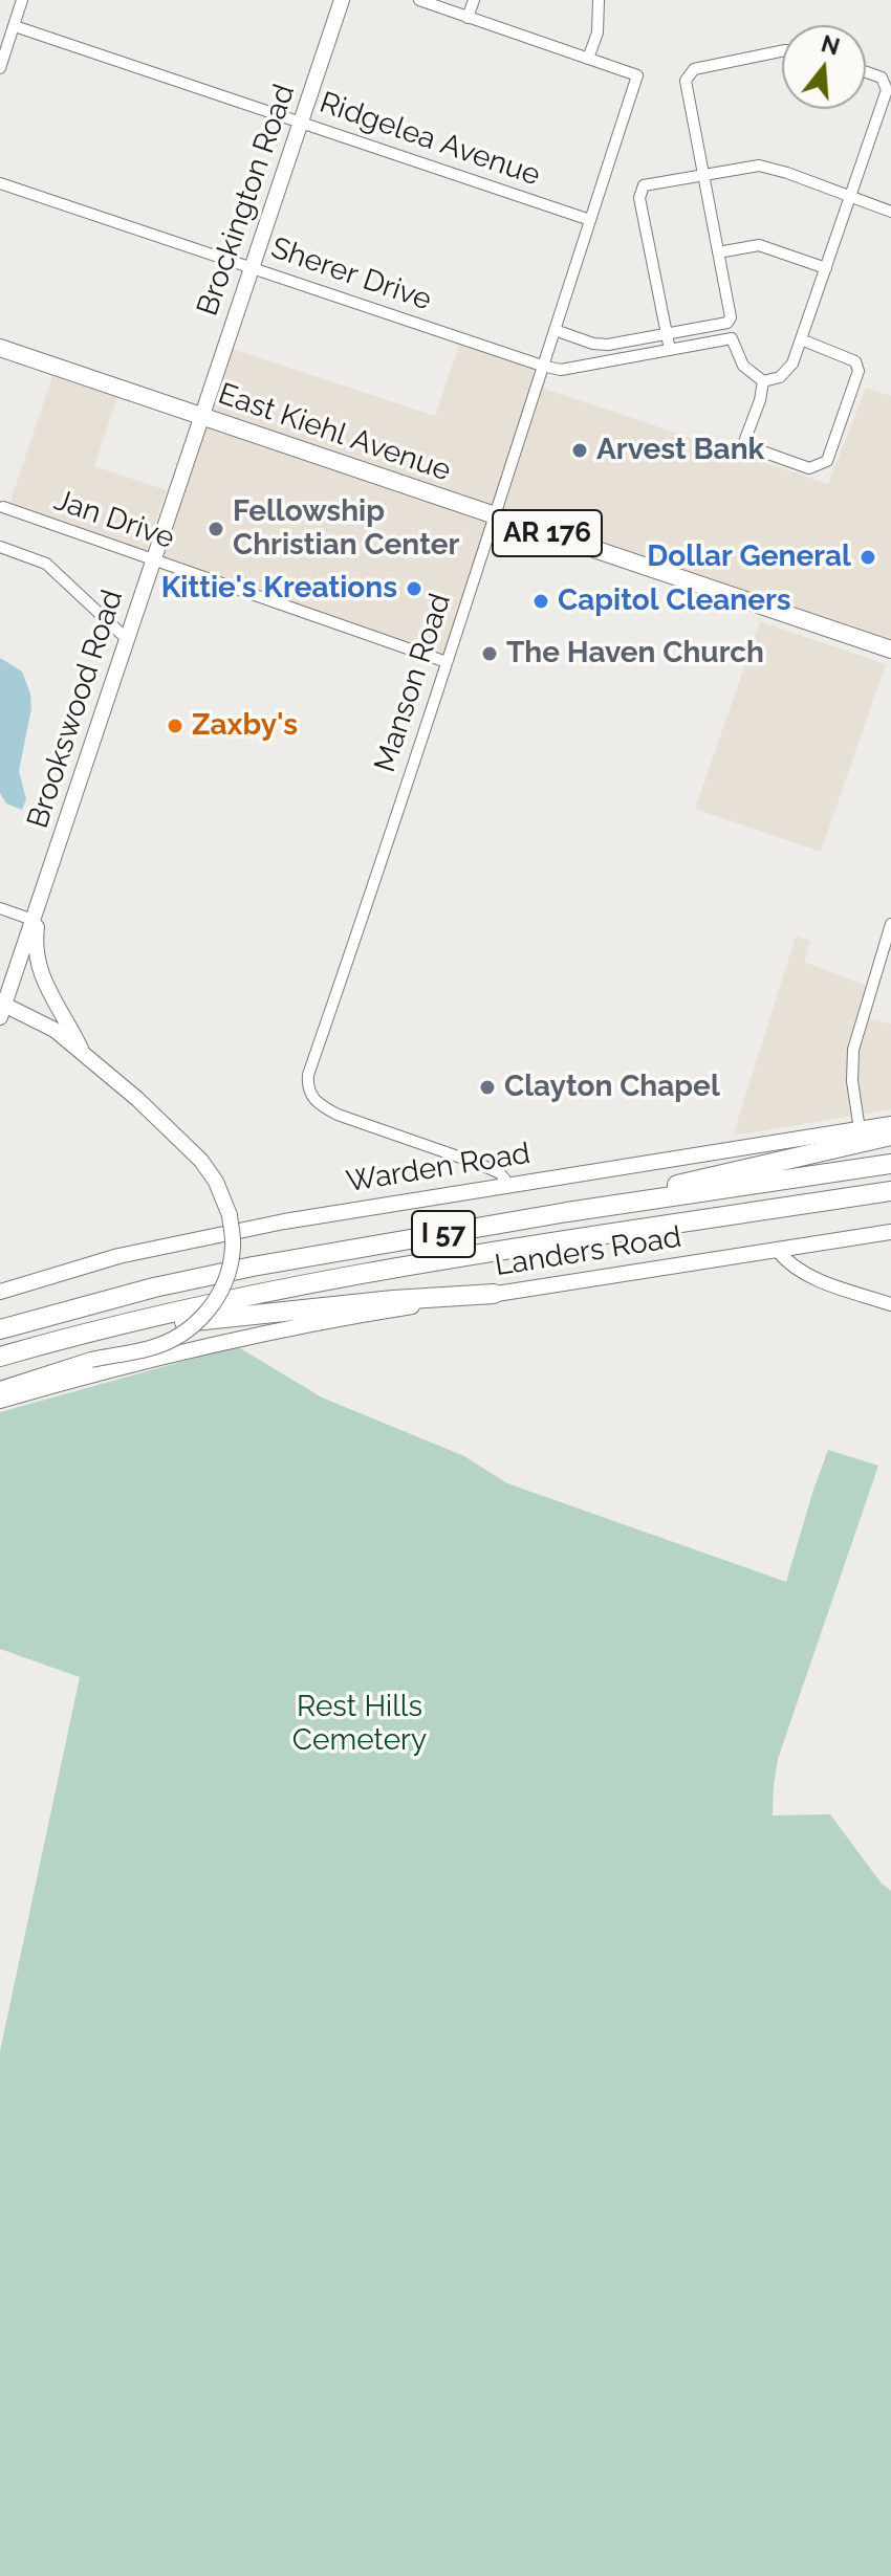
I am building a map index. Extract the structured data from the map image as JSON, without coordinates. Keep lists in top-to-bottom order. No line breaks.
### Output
{"streets":{"highway":["I 57"],"main road":["Brockington Road","East Kiehl Avenue","AR 176","Brookswood Road","Warden Road","Landers Road"],"street":["Ridgelea Avenue","Sherer Drive","Jan Drive","Manson Road"]},"crossings":[["Ridgelea Avenue","Brockington Road"],["Ridgelea Avenue","Manson Road"],["Brockington Road","Sherer Drive"],["Brockington Road","East Kiehl Avenue"],["Brockington Road","Brookswood Road"],["Sherer Drive","Manson Road"],["East Kiehl Avenue","Manson Road"],["East Kiehl Avenue","Brookswood Road"],["Jan Drive","Manson Road"],["Jan Drive","Brookswood Road"],["Manson Road","Warden Road"]],"parks":["Rest Hills Cemetery"],"places":["Arvest Bank","Fellowship Christian Center","Dollar General","Kittie's Kreations","Capitol Cleaners","The Haven Church","Zaxby's","Clayton Chapel"],"north":"top"}
